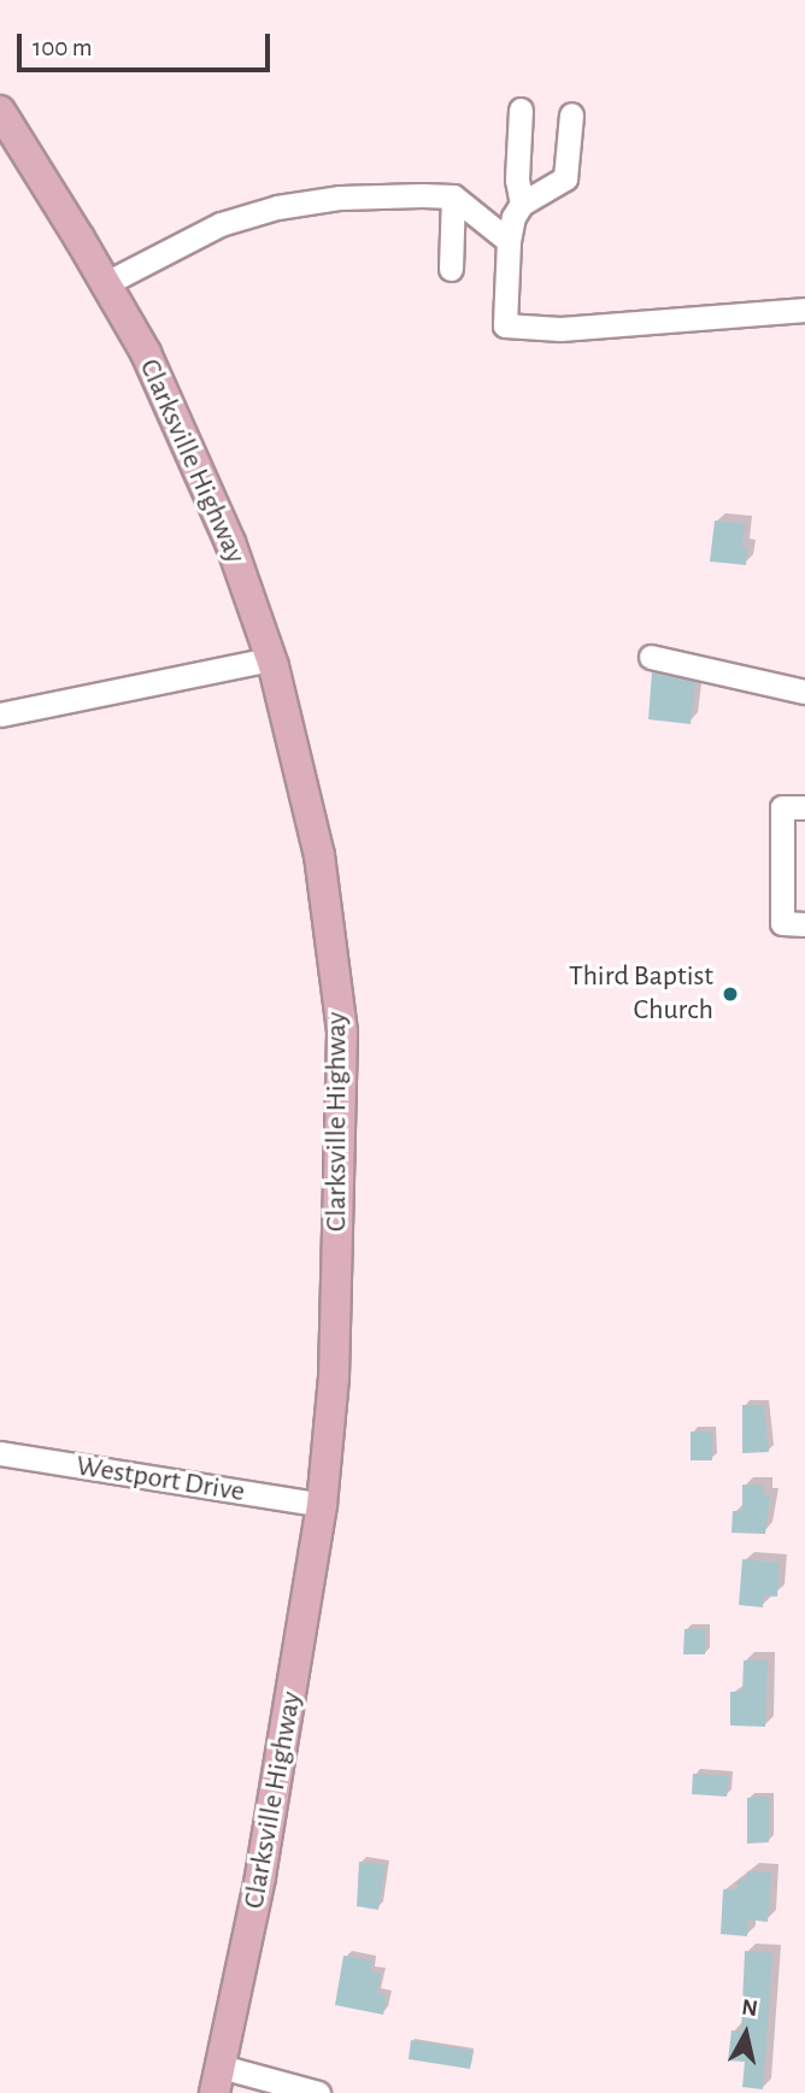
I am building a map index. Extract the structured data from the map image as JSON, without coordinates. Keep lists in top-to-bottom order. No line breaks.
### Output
{"streets":{"main road":["Clarksville Highway"],"street":["Westport Drive"]},"crossings":[["Clarksville Highway","Westport Drive"]],"places":["Third Baptist Church"],"scale_bar":"100 m","north":"top"}
